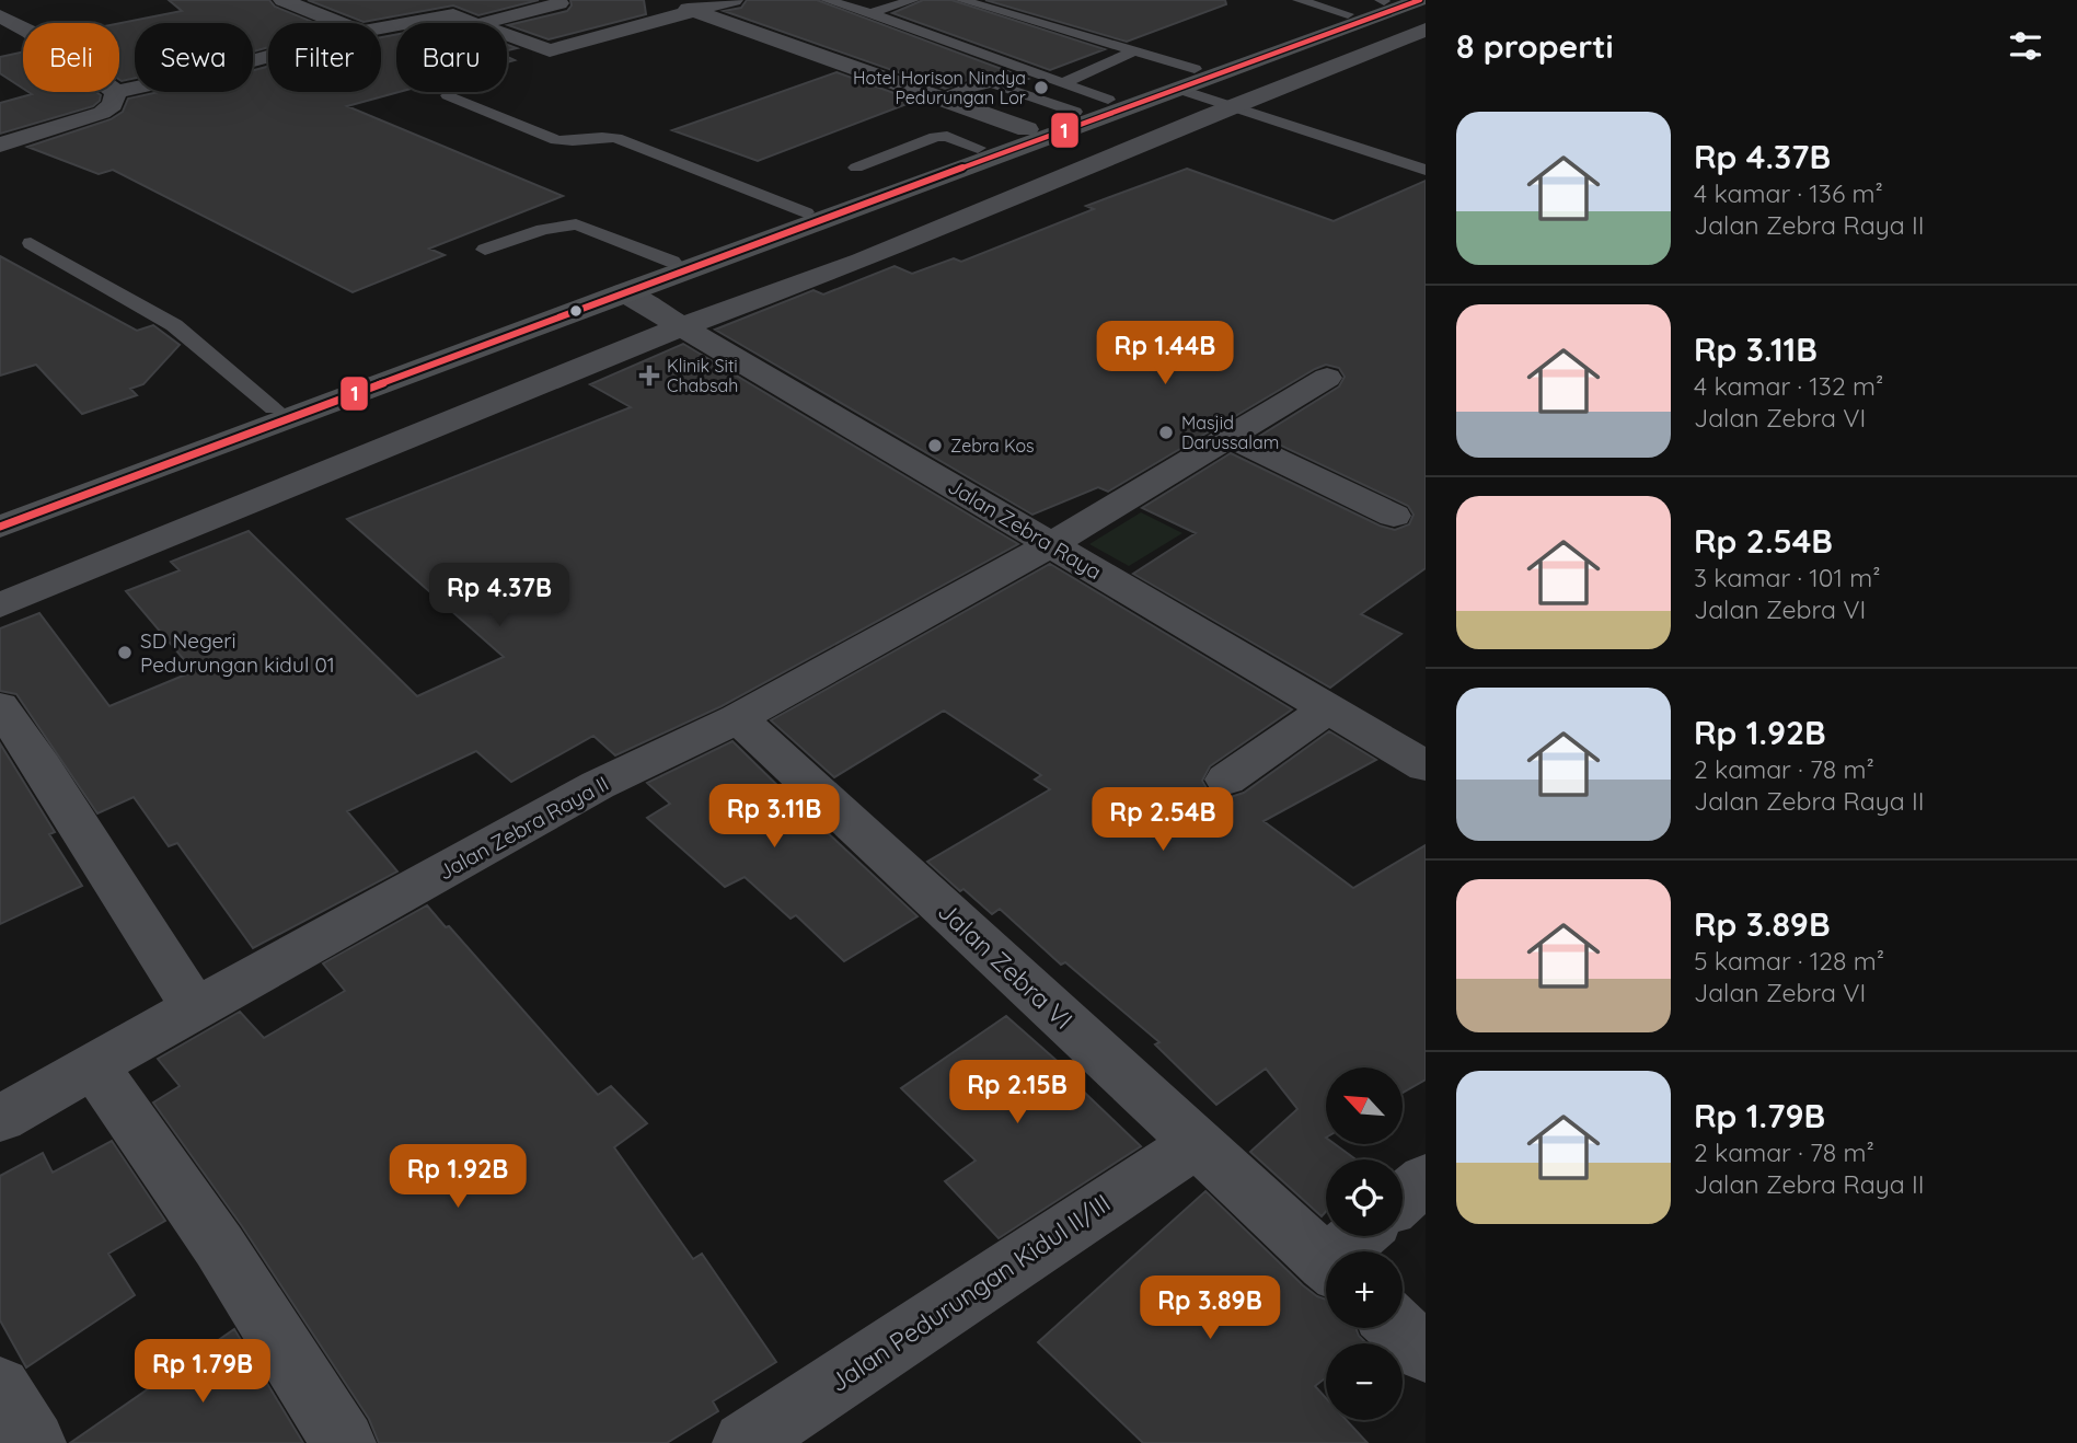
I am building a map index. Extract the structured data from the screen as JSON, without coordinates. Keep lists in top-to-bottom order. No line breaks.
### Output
{"streets":{"street":["Jalan Zebra Raya","Jalan Zebra Raya II","Jalan Zebra VI","Jalan Pedurungan Kidul II/III"]},"crossings":[["Jalan Zebra Raya","Jalan Zebra Raya II"],["Jalan Zebra Raya II","Jalan Zebra VI"],["Jalan Zebra VI","Jalan Pedurungan Kidul II/III"]],"places":{"other":["Hotel Horison Nindya Pedurungan Lor","Masjid Darussalam","Zebra Kos","SD Negeri Pedurungan kidul 01"],"health":["Klinik Siti Chabsah"]},"lines":["transit line 1"],"north":"top left","page":{"heading":"8 properti","chip":["Beli","Sewa","Filter","Baru"],"list":[{"name":"Rp 4.37B","note":"4 kamar · 136 m² · Jalan Zebra Raya II"},{"name":"Rp 3.11B","note":"4 kamar · 132 m² · Jalan Zebra VI"},{"name":"Rp 2.54B","note":"3 kamar · 101 m² · Jalan Zebra VI"},{"name":"Rp 1.92B","note":"2 kamar · 78 m² · Jalan Zebra Raya II"},{"name":"Rp 3.89B","note":"5 kamar · 128 m² · Jalan Zebra VI"},{"name":"Rp 1.79B","note":"2 kamar · 78 m² · Jalan Zebra Raya II"}],"price":["Rp 1.44B","Rp 4.37B","Rp 3.11B","Rp 2.54B","Rp 2.15B","Rp 1.92B","Rp 3.89B","Rp 1.79B"],"map_buttons":["+","−"]}}
